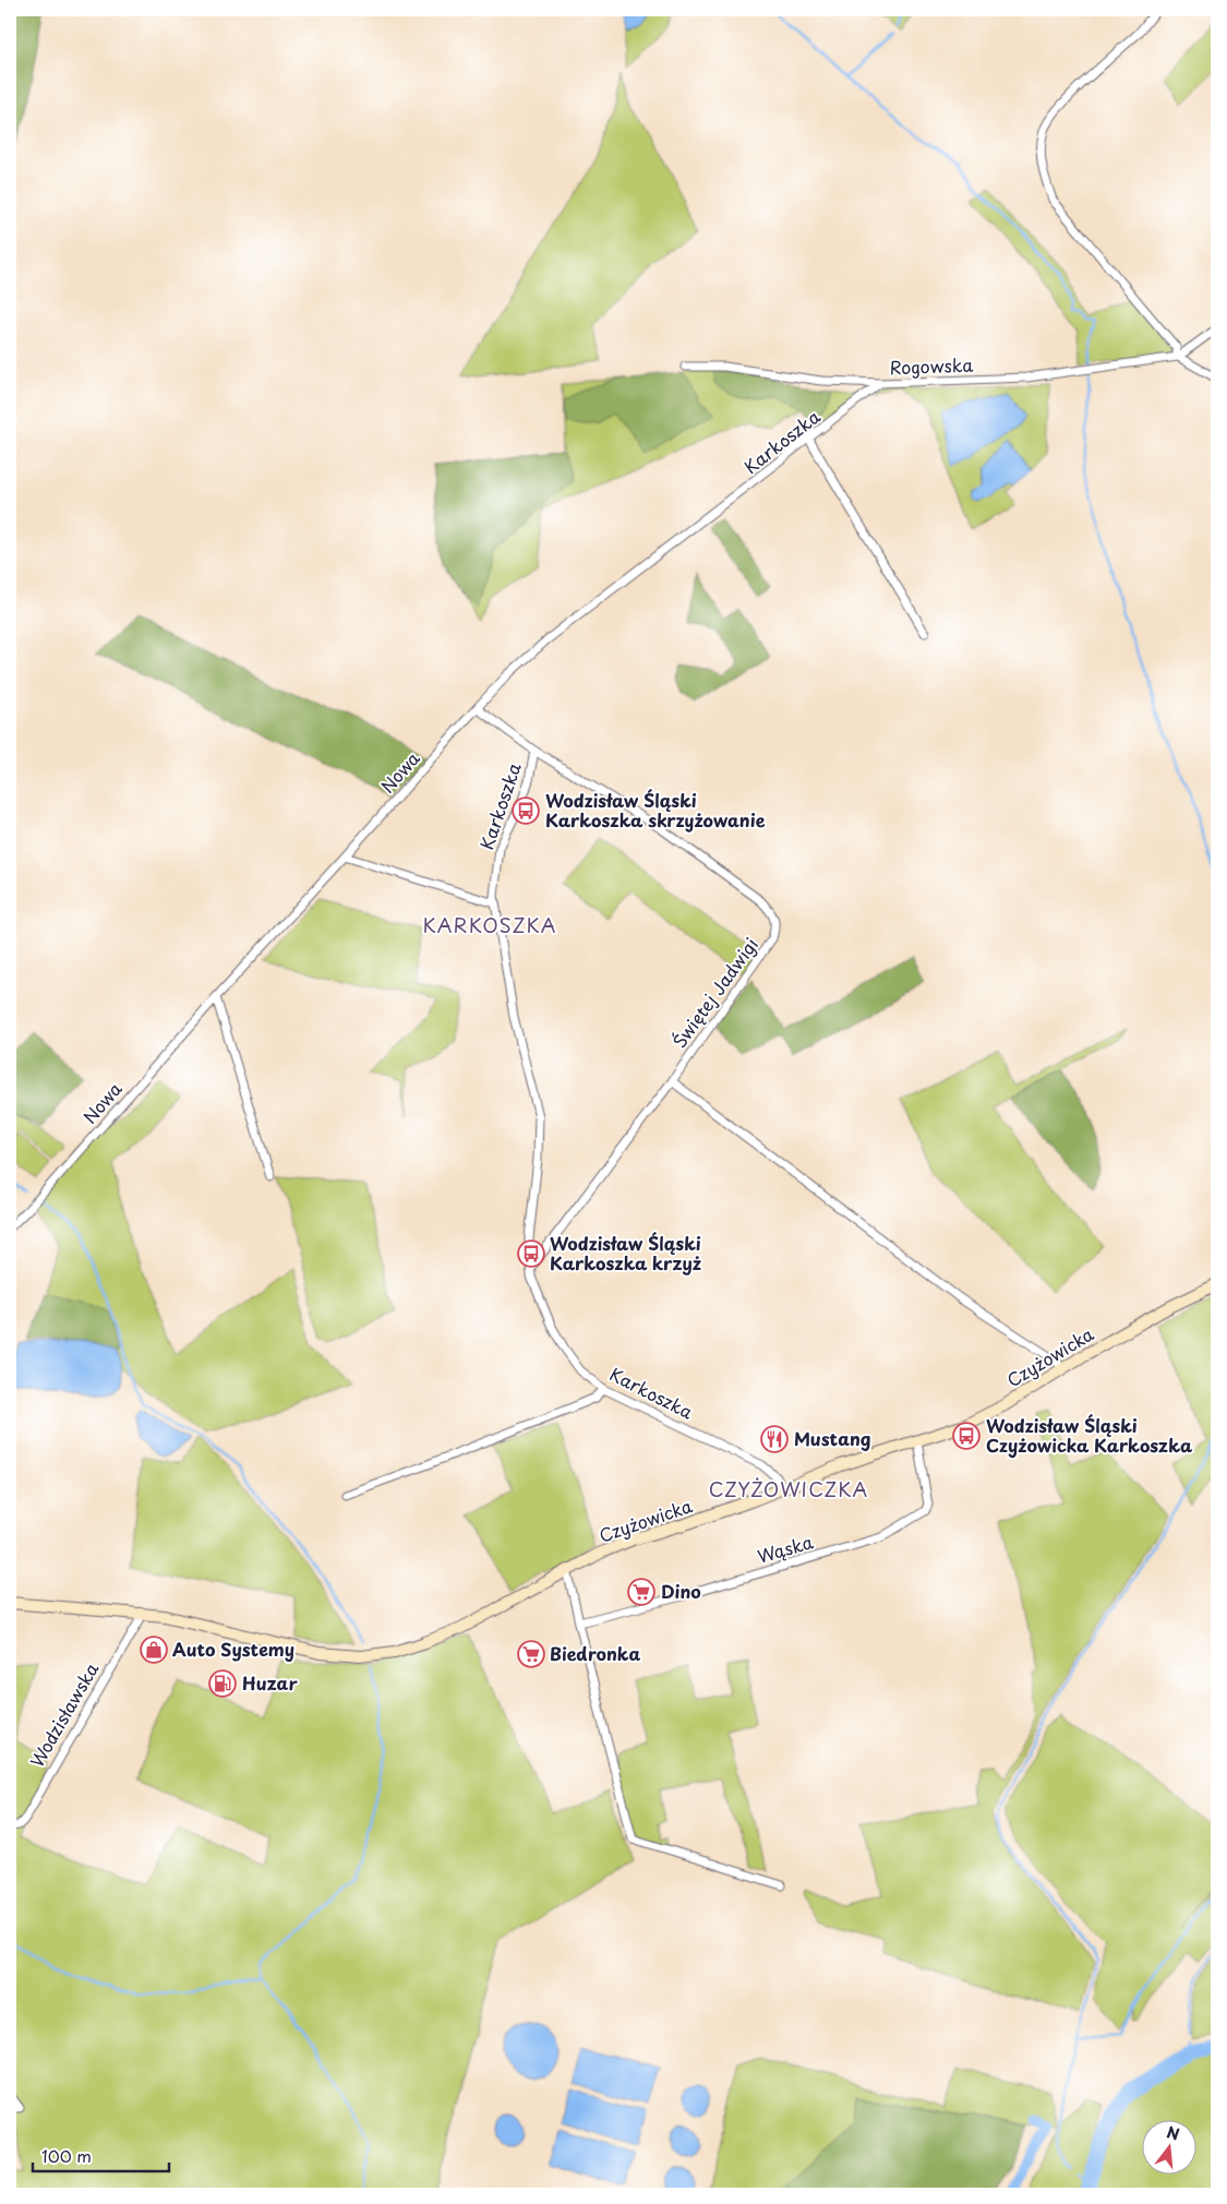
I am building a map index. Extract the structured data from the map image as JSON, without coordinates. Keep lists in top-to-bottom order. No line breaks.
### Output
{"streets":{"street":["Rogowska","Karkoszka","Nowa","Świętej Jadwigi","Czyżowicka","Wąska","Wodzisławska"]},"crossings":[["Rogowska","Karkoszka"],["Karkoszka","Nowa"],["Karkoszka","Świętej Jadwigi"],["Karkoszka","Czyżowicka"],["Czyżowicka","Wąska"],["Czyżowicka","Wodzisławska"]],"districts":["KARKOSZKA","CZYŻOWICZKA"],"places":{"bus stop":["Wodzisław Śląski Karkoszka skrzyżowanie","Wodzisław Śląski Karkoszka krzyż","Wodzisław Śląski Czyżowicka Karkoszka"],"restaurant":["Mustang"],"supermarket":["Dino","Biedronka"],"shop":["Auto Systemy"],"fuel station":["Huzar"]},"scale_bar":"100 m","north":"top"}
